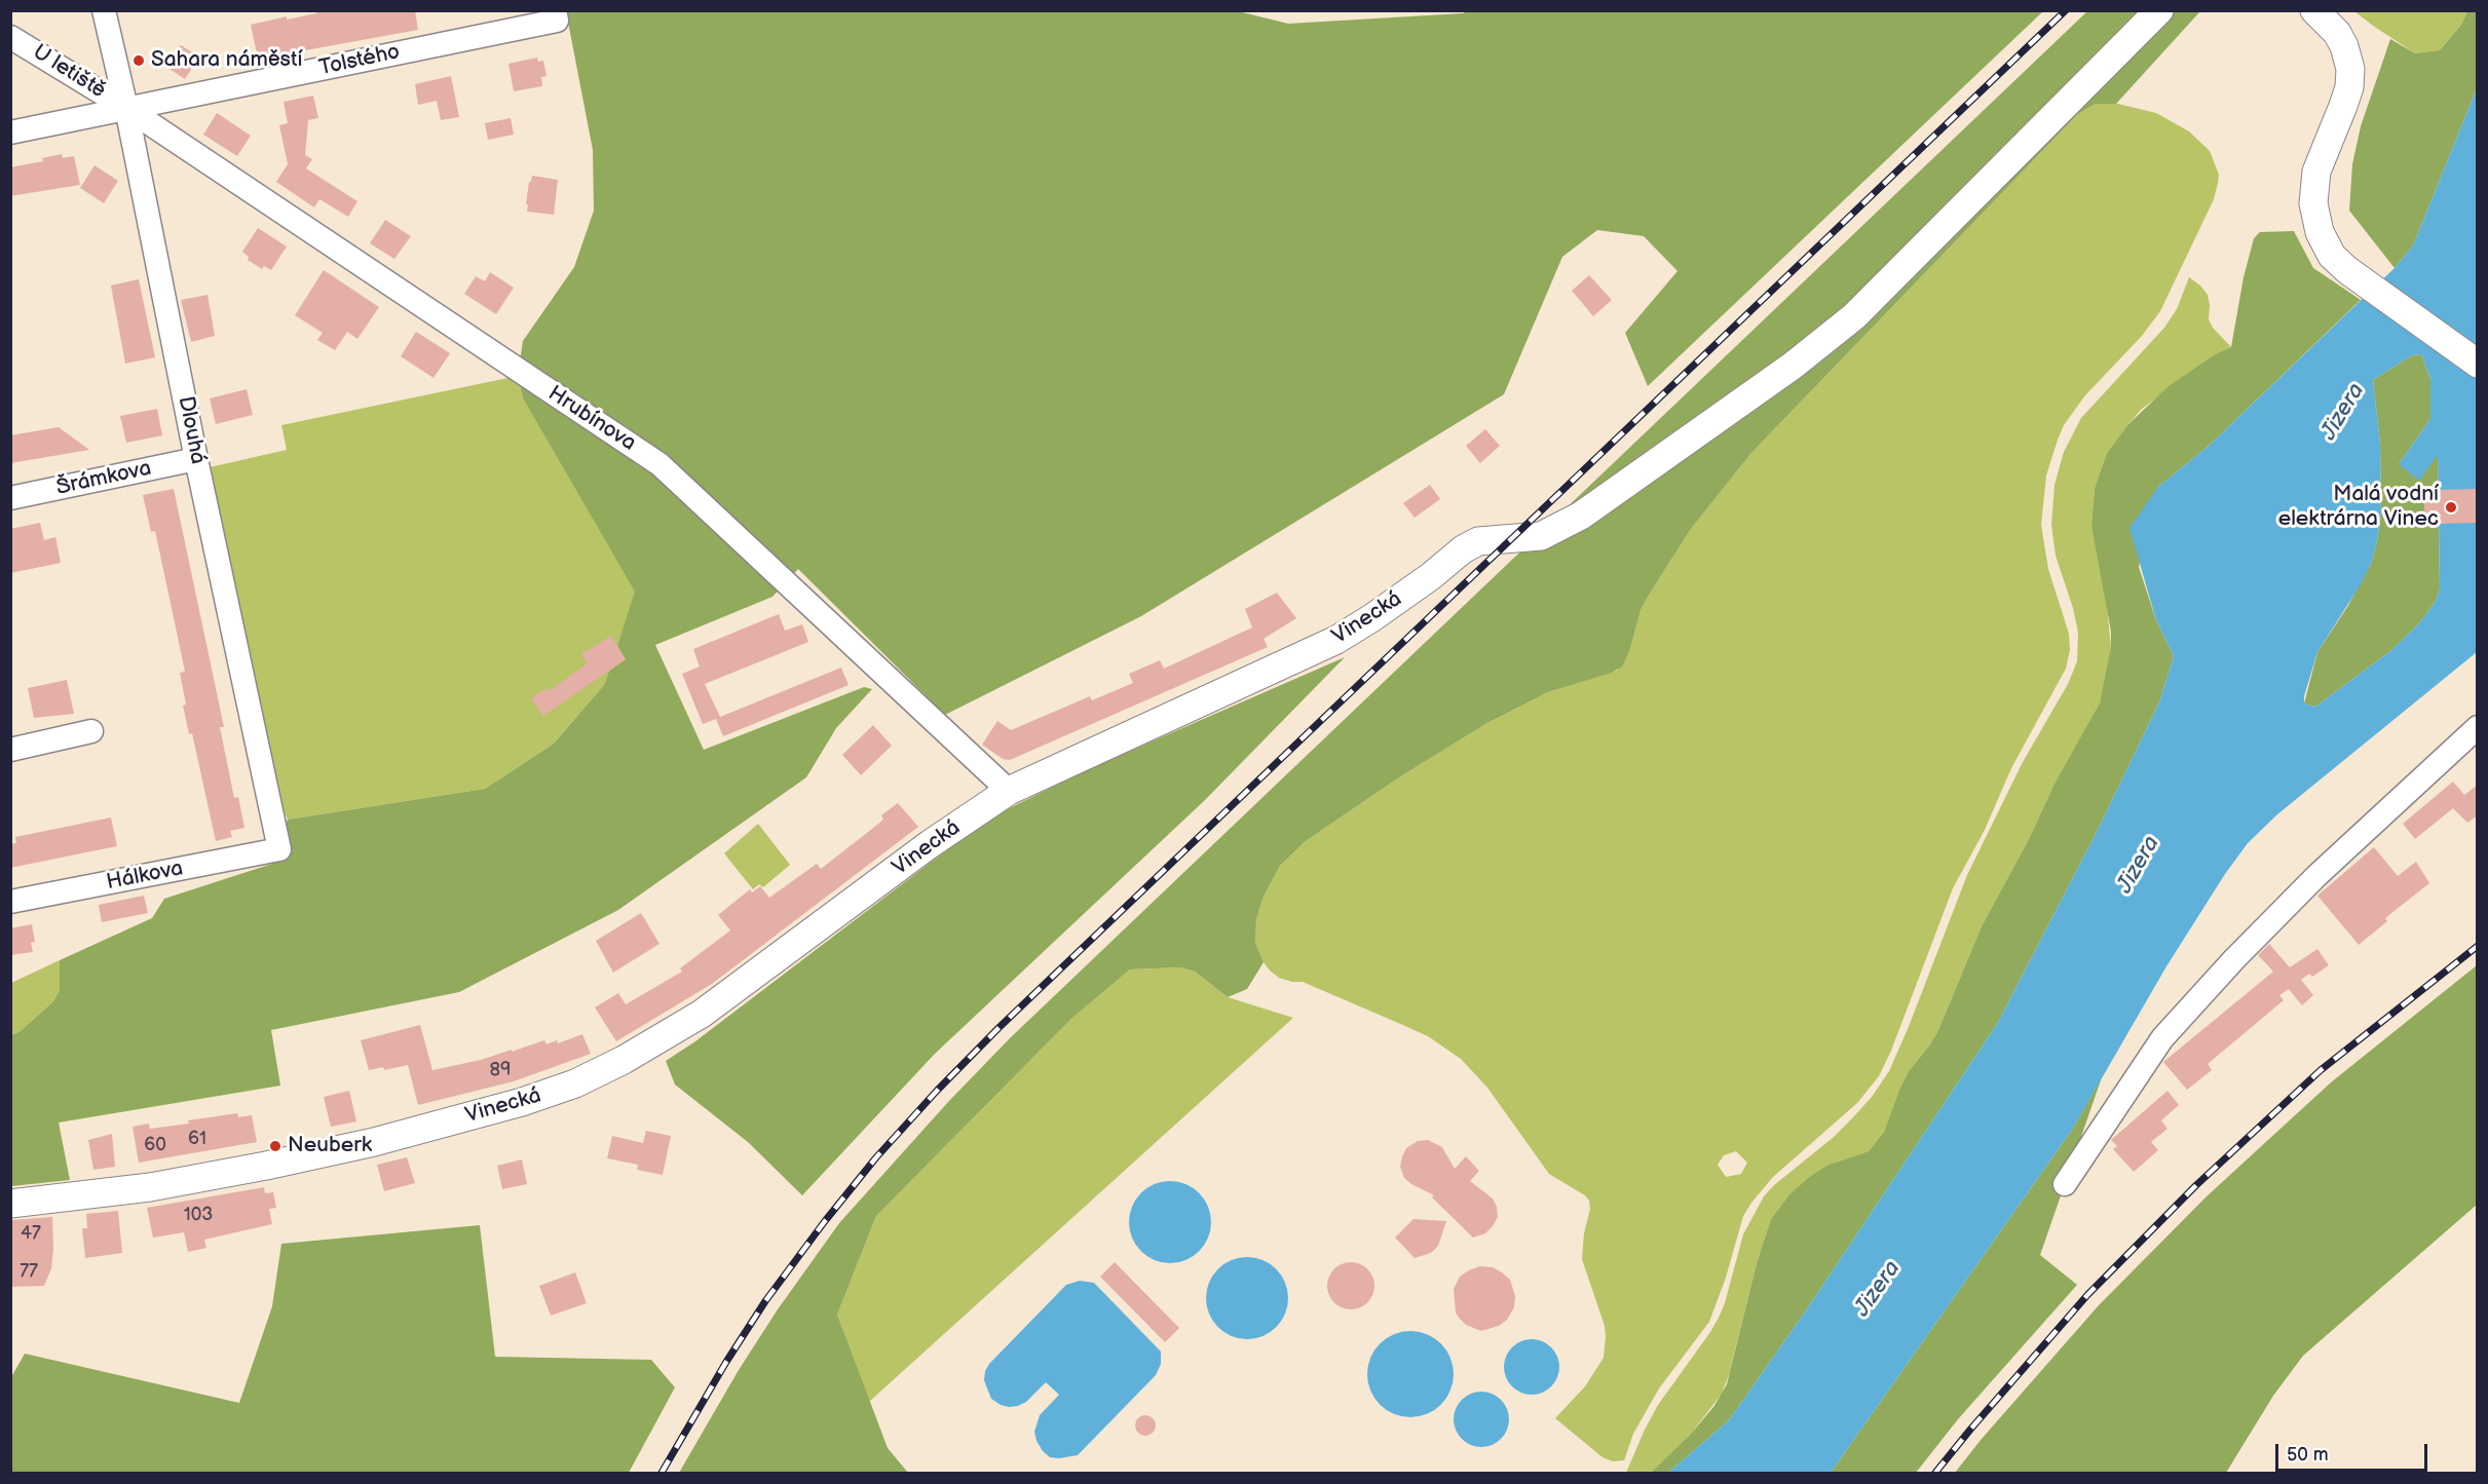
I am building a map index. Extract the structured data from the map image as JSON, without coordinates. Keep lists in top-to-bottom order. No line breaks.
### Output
{"streets":{"street":["Tolstého","U letiště","Hrubínova","Dlouhá","Šrámkova","Vinecká","Hálkova"]},"crossings":[["Tolstého","U letiště"],["Tolstého","Hrubínova"],["Tolstého","Dlouhá"],["U letiště","Hrubínova"],["U letiště","Dlouhá"],["Hrubínova","Dlouhá"],["Hrubínova","Vinecká"],["Dlouhá","Šrámkova"],["Dlouhá","Hálkova"]],"water":["Jizera"],"places":["Sahara náměstí","Malá vodní elektrárna Vinec","Neuberk"],"house_numbers":["89","61","60","103","47","77"],"scale_bar":"50 m"}
